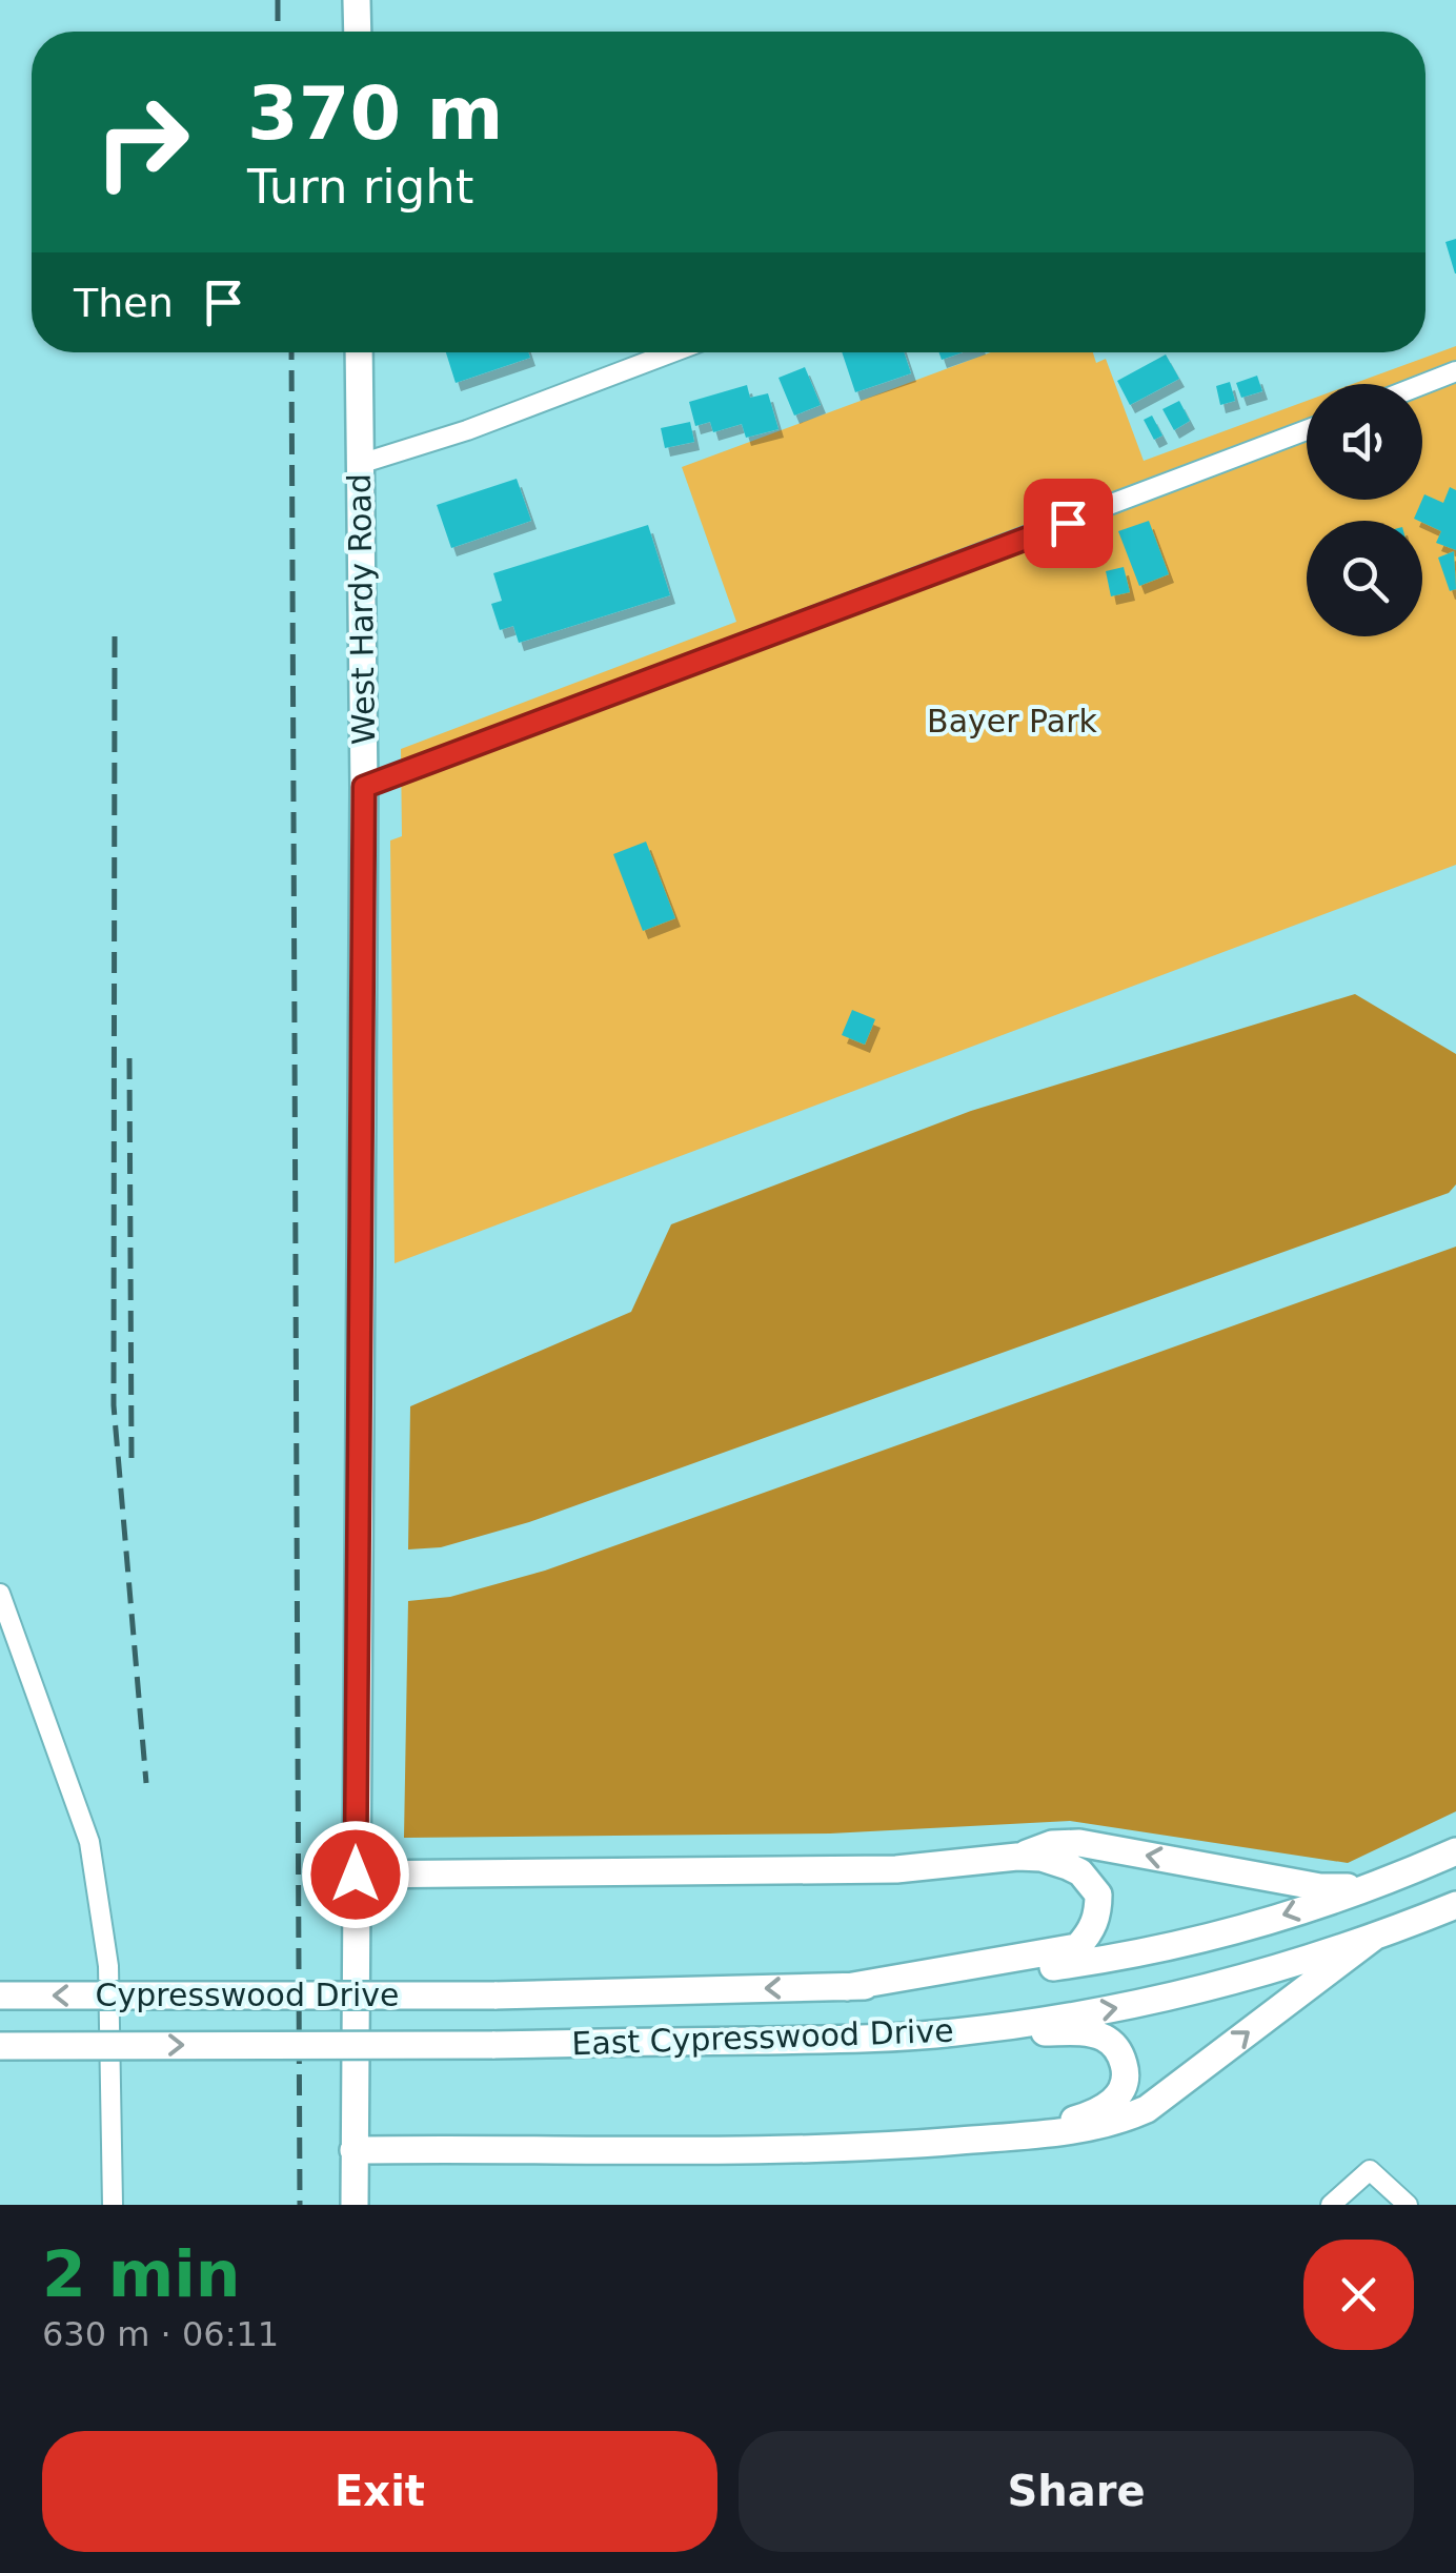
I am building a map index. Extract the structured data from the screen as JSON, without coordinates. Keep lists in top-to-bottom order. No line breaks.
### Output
{"streets":{"main road":["West Hardy Road","Cypresswood Drive","East Cypresswood Drive"]},"crossings":[["Cypresswood Drive","East Cypresswood Drive"]],"parks":["Bayer Park"],"page":{"turn":["370 m","Turn right"],"then":"Then","heading":["2 min","630 m · 06:11"],"buttons":["Exit","Share"]}}
